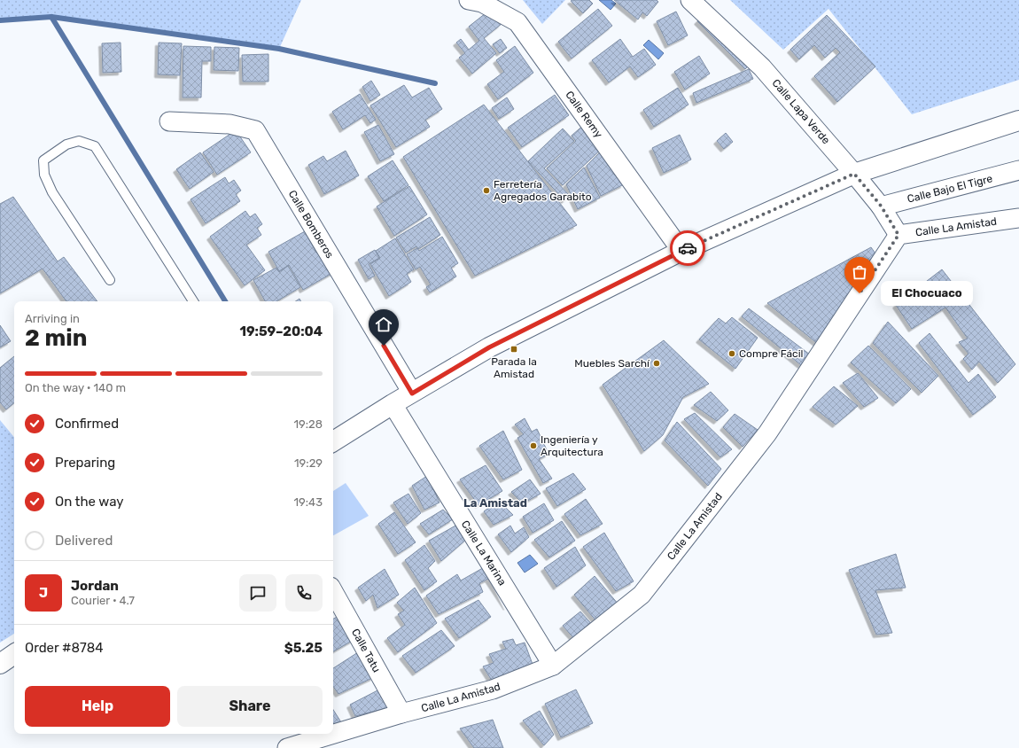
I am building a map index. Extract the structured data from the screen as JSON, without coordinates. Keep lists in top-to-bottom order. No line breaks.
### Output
{"streets":{"street":["Calle Lapa Verde","Calle Remy","Calle Bajo El Tigre","Calle Bomberos","Calle La Amistad","Calle La Marina","Calle Tatu"]},"crossings":[["Calle Lapa Verde","Calle Bajo El Tigre"],["Calle Lapa Verde","Calle La Amistad"],["Calle La Amistad","Calle La Marina"],["Calle La Amistad","Calle Tatu"]],"districts":["La Amistad"],"places":{"other":["Ferretería Agregados Garabito","El Chocuaco","Compre Fácil","Muebles Sarchí","Ingeniería y Arquitectura"],"transit":["Parada la Amistad"]},"page":{"bubble":"El Chocuaco","heading":["2 min","Arriving in","19:59–20:04"],"panel":["Jordan","Courier · 4.7","Order #8784","$5.25"],"bar":"On the way · 140 m","list":[["Confirmed","19:28"],["Preparing","19:29"],["On the way","19:43"],"Delivered"],"round":"J","buttons":["Help","Share"]}}
